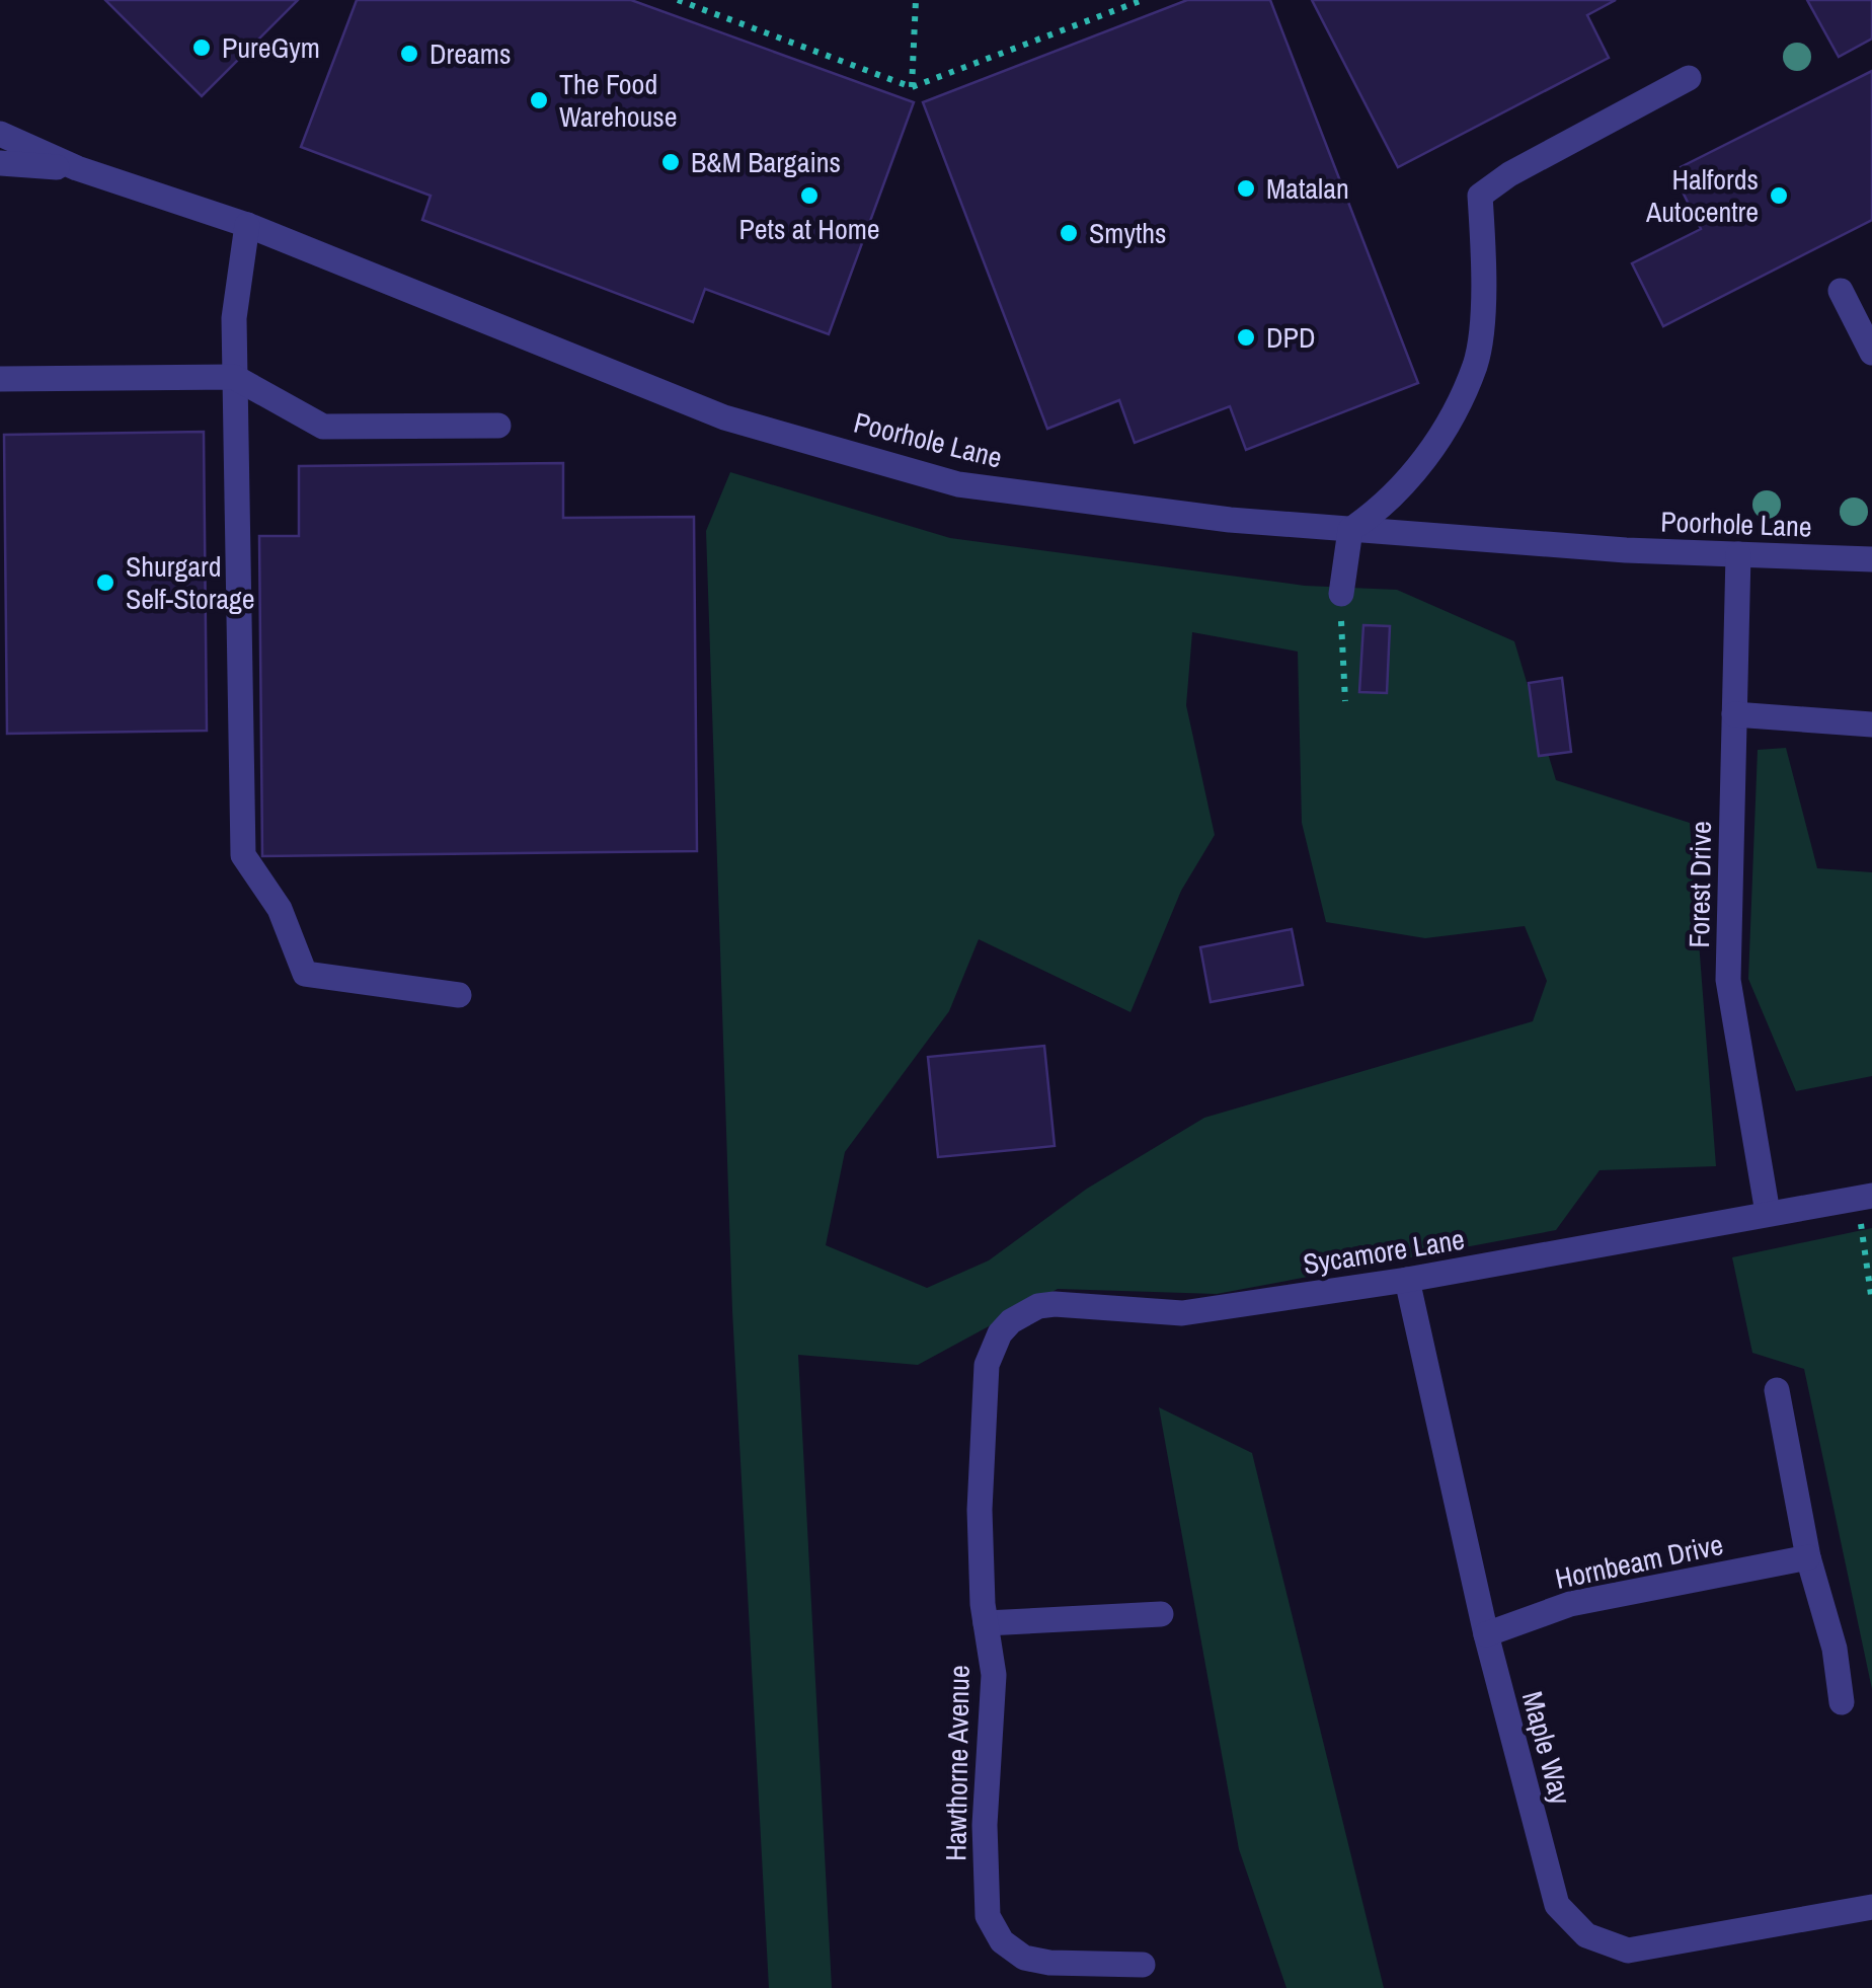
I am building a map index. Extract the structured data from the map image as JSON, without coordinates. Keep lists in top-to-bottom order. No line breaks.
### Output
{"streets":{"street":["Poorhole Lane","Forest Drive","Sycamore Lane","Hornbeam Drive","Maple Way","Hawthorne Avenue"]},"crossings":[["Poorhole Lane","Forest Drive"],["Forest Drive","Sycamore Lane"],["Sycamore Lane","Maple Way"],["Sycamore Lane","Hawthorne Avenue"],["Hornbeam Drive","Maple Way"]],"places":["PureGym","Dreams","The Food Warehouse","B&M Bargains","Matalan","Pets at Home","Halfords Autocentre","Smyths","DPD","Shurgard Self-Storage"]}
